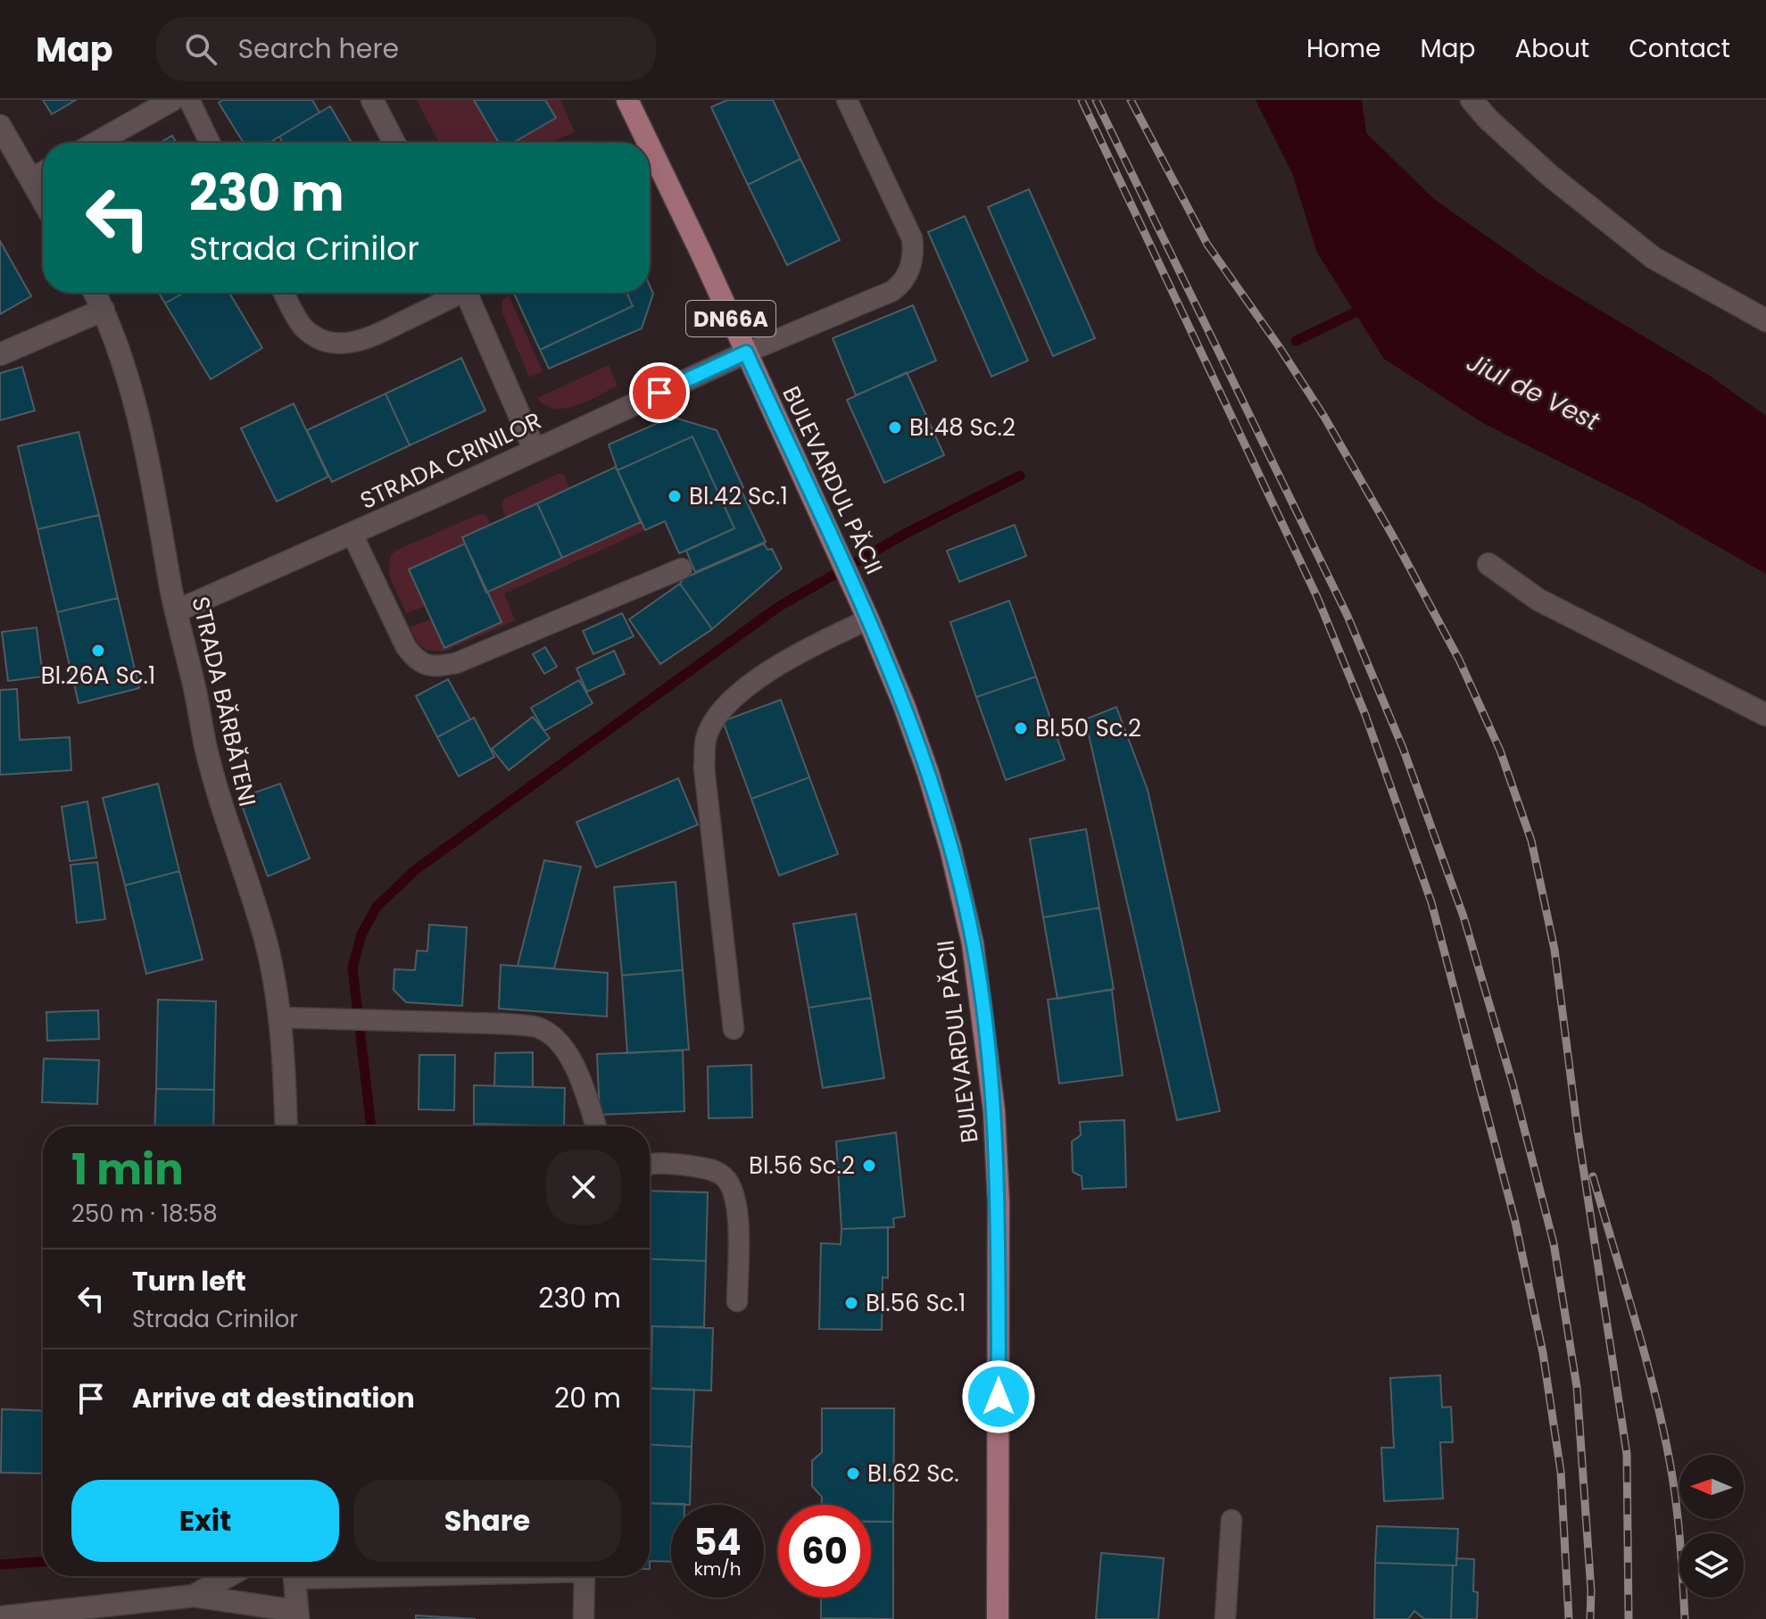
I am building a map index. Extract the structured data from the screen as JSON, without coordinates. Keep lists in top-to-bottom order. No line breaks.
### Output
{"streets":{"main road":["DN66A","BULEVARDUL PĂCII"],"street":["STRADA CRINILOR","STRADA BĂRBĂTENI"]},"crossings":[["STRADA CRINILOR","BULEVARDUL PĂCII"],["STRADA CRINILOR","STRADA BĂRBĂTENI"]],"water":["Jiul de Vest"],"places":["Bl.48 Sc.2","Bl.42 Sc.1","Bl.26A Sc.1","Bl.50 Sc.2","Bl.56 Sc.2","Bl.56 Sc.1","Bl.62 Sc."],"north":"left","page":{"header":"Map","search":"Search here","nav":["Home","Map","About","Contact"],"turn":["230 m","Strada Crinilor"],"heading":["1 min","250 m · 18:58"],"list":[{"name":"Turn left","note":"Strada Crinilor","value":"230 m"},{"name":"Arrive at destination","value":"20 m"}],"buttons":["Exit","Share"],"speed":"54 km/h","limit":"60"}}
